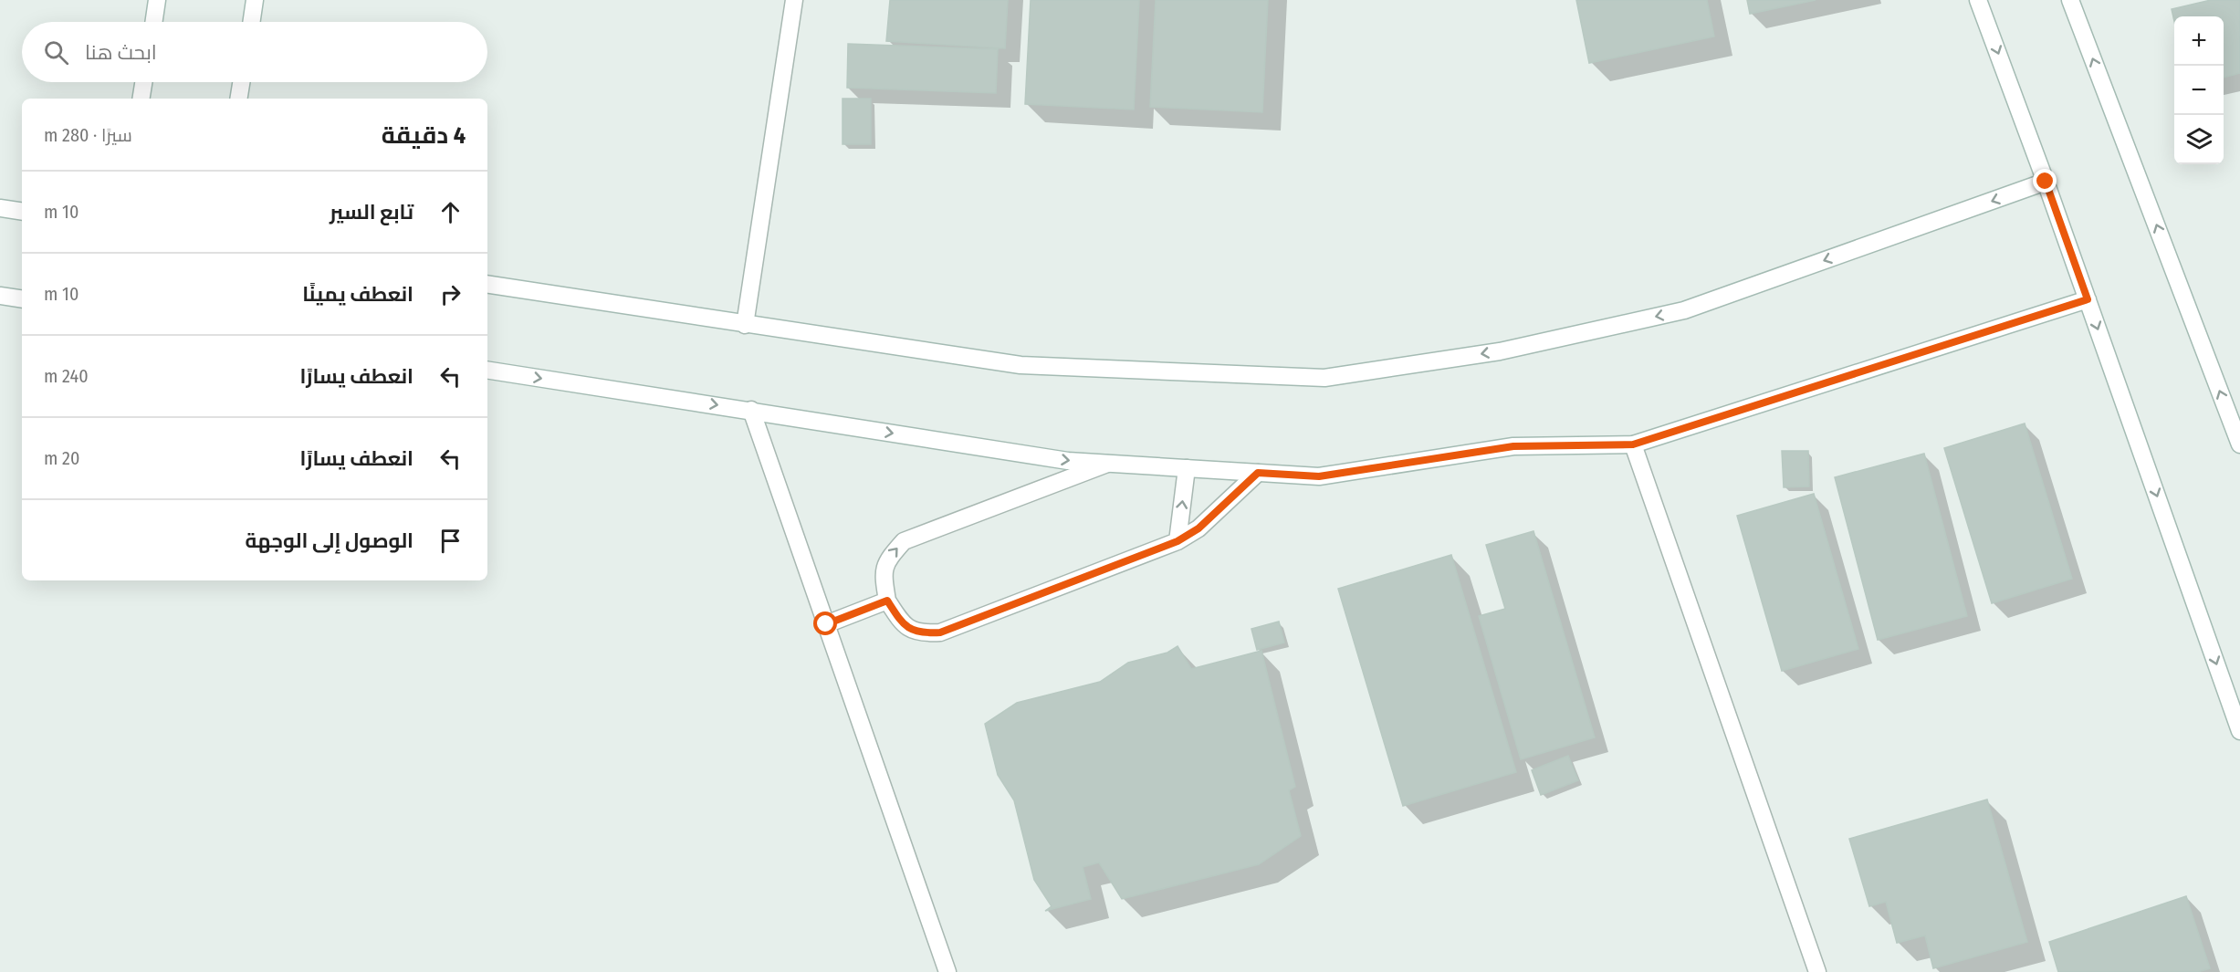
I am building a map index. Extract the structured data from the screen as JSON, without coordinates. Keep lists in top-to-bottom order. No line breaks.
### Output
{"page":{"map_buttons":["+","−"],"search":"ابحث هنا","heading":["4 دقيقة","سيرًا · 280 m"],"list":[["تابع السير","10 m"],["انعطف يمينًا","10 m"],["انعطف يسارًا","240 m"],["انعطف يسارًا","20 m"],"الوصول إلى الوجهة"]}}
